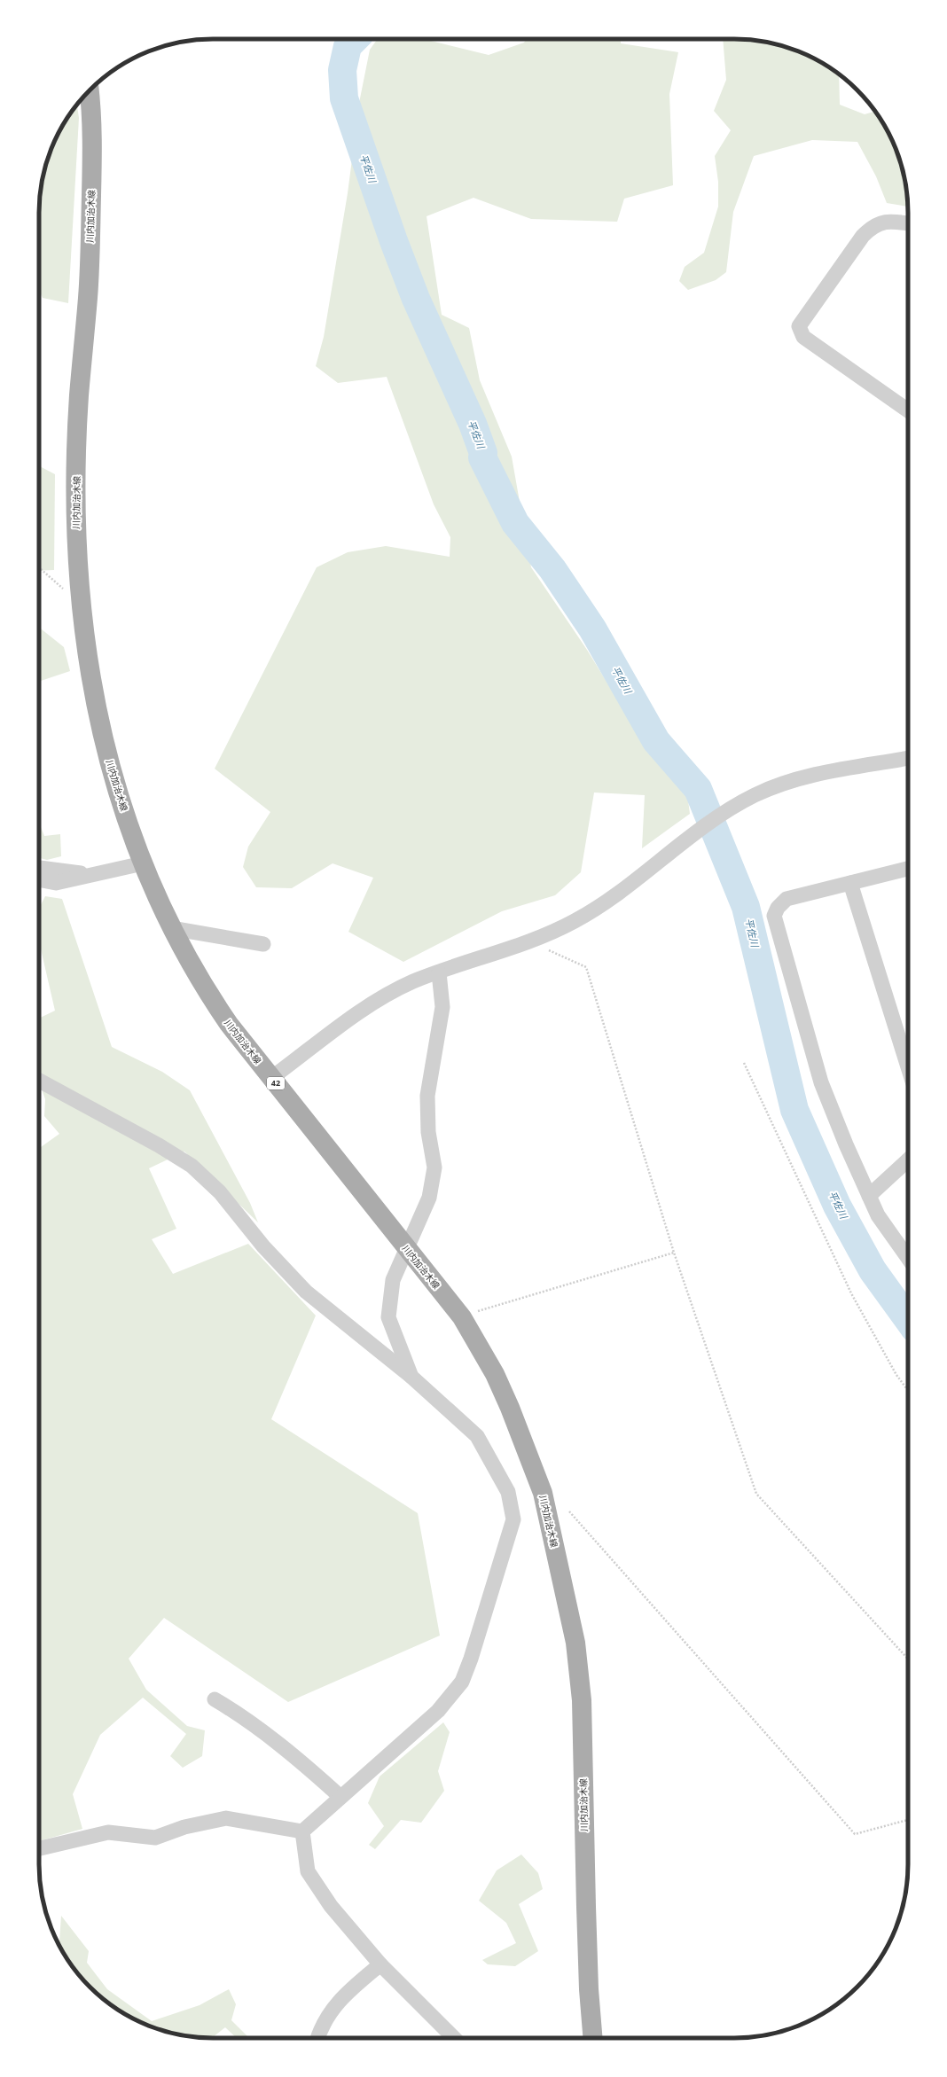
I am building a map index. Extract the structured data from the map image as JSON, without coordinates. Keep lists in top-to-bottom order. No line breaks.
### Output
{"streets":{"main road":["川内加治木線","42"]},"water":["平佐川"]}
